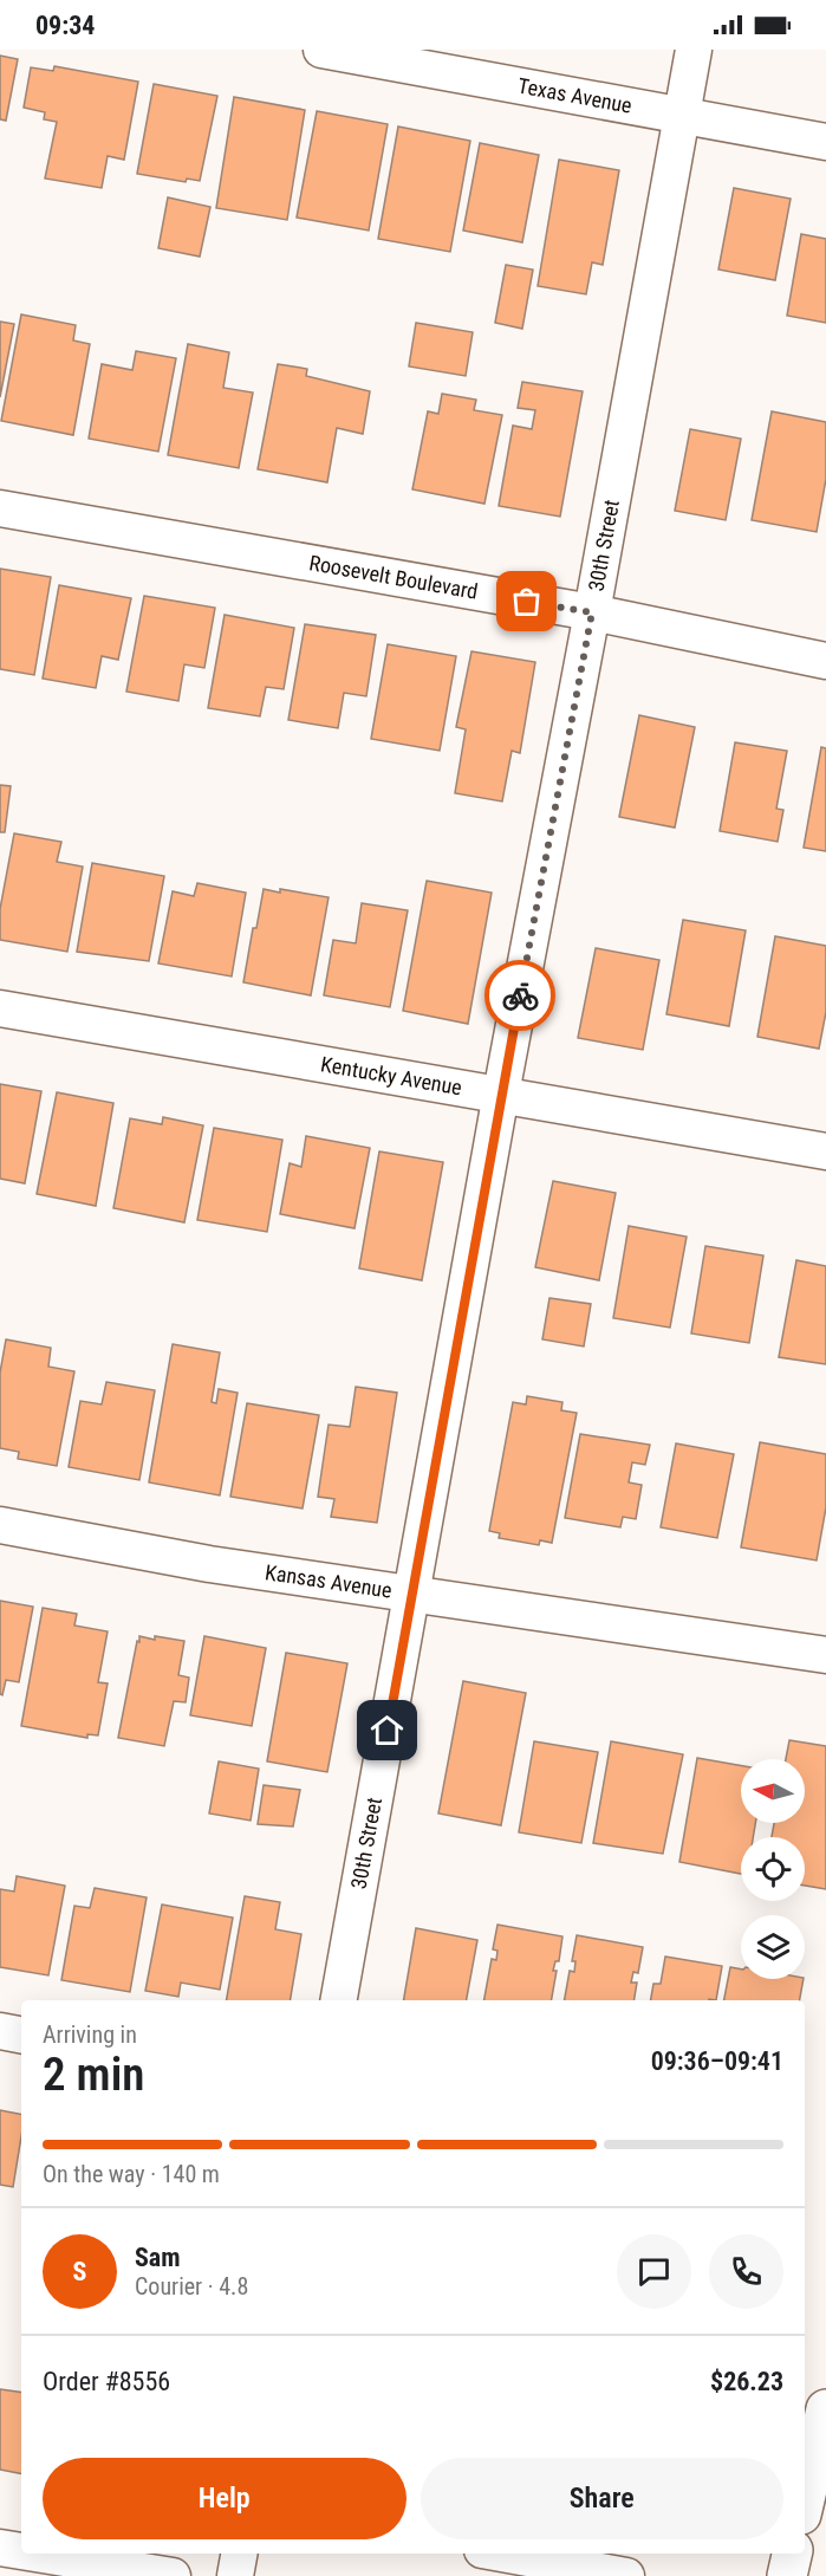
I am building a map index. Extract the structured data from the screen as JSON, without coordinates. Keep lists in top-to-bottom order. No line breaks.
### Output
{"streets":{"street":["Texas Avenue","30th Street","Roosevelt Boulevard","Kentucky Avenue","Kansas Avenue"]},"crossings":[["Texas Avenue","30th Street"],["30th Street","Roosevelt Boulevard"],["30th Street","Kentucky Avenue"],["30th Street","Kansas Avenue"]],"north":"left","page":{"status":"09:34","heading":["2 min","Arriving in","09:36–09:41"],"panel":["Sam","Courier · 4.8","Order #8556","$26.23"],"bar":"On the way · 140 m","round":"S","buttons":["Help","Share"]}}
